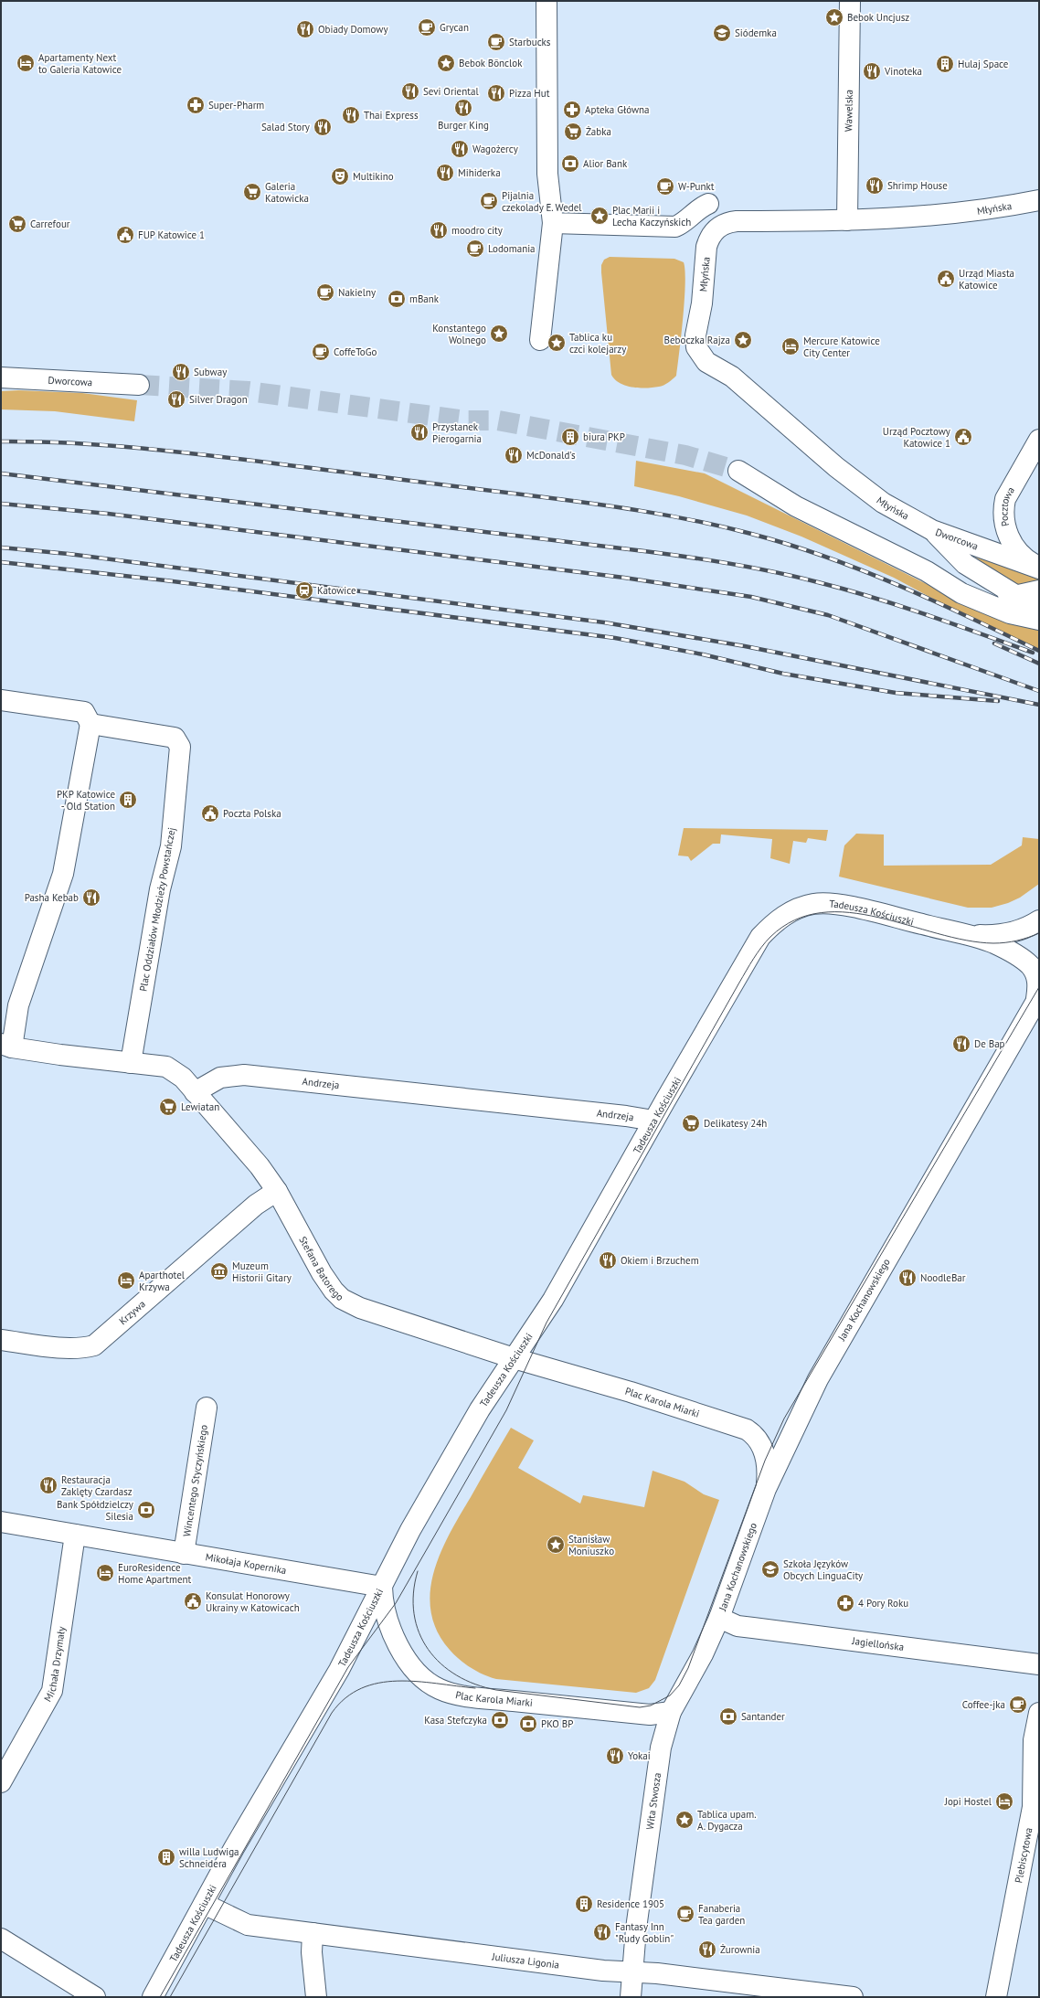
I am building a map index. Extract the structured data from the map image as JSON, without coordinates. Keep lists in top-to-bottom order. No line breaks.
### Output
{"streets":{"street":["Wawelska","Młyńska","Dworcowa","Pocztowa","Plac Oddziałów Młodzieży Powstańczej","Tadeusza Kościuszki","Andrzeja","Stefana Batorego","Jana Kochanowskiego","Krzywa","Plac Karola Miarki","Wincentego Styczyńskiego","Mikołaja Kopernika","Jagiellońska","Michała Drzymały","Wita Stwosza","Plebiscytowa","Juliusza Ligonia"]},"crossings":[["Wawelska","Młyńska"],["Młyńska","Dworcowa"],["Dworcowa","Pocztowa"],["Tadeusza Kościuszki","Andrzeja"],["Tadeusza Kościuszki","Stefana Batorego"],["Tadeusza Kościuszki","Jana Kochanowskiego"],["Tadeusza Kościuszki","Plac Karola Miarki"],["Tadeusza Kościuszki","Mikołaja Kopernika"],["Tadeusza Kościuszki","Juliusza Ligonia"],["Andrzeja","Stefana Batorego"],["Stefana Batorego","Krzywa"],["Stefana Batorego","Plac Karola Miarki"],["Jana Kochanowskiego","Plac Karola Miarki"],["Jana Kochanowskiego","Jagiellońska"],["Jana Kochanowskiego","Wita Stwosza"],["Plac Karola Miarki","Mikołaja Kopernika"],["Plac Karola Miarki","Wita Stwosza"],["Wincentego Styczyńskiego","Mikołaja Kopernika"],["Mikołaja Kopernika","Michała Drzymały"],["Jagiellońska","Wita Stwosza"],["Wita Stwosza","Juliusza Ligonia"]],"places":{"place":["Bebok Uncjusz","Bebok Bōnclok","Plac Marii i Lecha Kaczyńskich","Konstantego Wolnego","Beboczka Rajza","Tablica ku czci kolejarzy","Stanisław Moniuszko","Tablica upam. A. Dygacza"],"cafe":["Grycan","Starbucks","W-Punkt","Pijalnia czekolady E. Wedel","Lodomania","Nakielny","CoffeToGo","Coffee-jka","Fanaberia Tea garden"],"restaurant":["Obiady Domowy","Vinoteka","Sevi Oriental","Pizza Hut","Burger King","Thai Express","Salad Story","Wagożercy","Mihiderka","Shrimp House","moodro city","Subway","Silver Dragon","Przystanek Pierogarnia","McDonald's","Pasha Kebab","De Bap","Okiem i Brzuchem","NoodleBar","Restauracja Zaklęty Czardasz","Yokai","Fantasy Inn \"Rudy Goblin\"","Żurownia"],"school or university":["Siódemka","Szkoła Języków Obcych LinguaCity"],"hotel":["Apartamenty Next to Galeria Katowice","Mercure Katowice City Center","Aparthotel Krzywa","EuroResidence Home Apartment","Jopi Hostel"],"building":["Hulaj Space","biura PKP","PKP Katowice - Old Station","willa Ludwiga Schneidera","Residence 1905"],"pharmacy":["Super-Pharm","Apteka Główna","4 Pory Roku"],"supermarket":["Żabka","Galeria Katowicka","Carrefour","Lewiatan","Delikatesy 24h"],"bank":["Alior Bank","mBank","Bank Spółdzielczy Silesia","Santander","Kasa Stefczyka","PKO BP"],"theatre":["Multikino"],"public building":["FUP Katowice 1","Urząd Miasta Katowice","Urząd Pocztowy Katowice 1","Poczta Polska","Konsulat Honorowy Ukrainy w Katowicach"],"station":["Katowice"],"museum":["Muzeum Historii Gitary"]}}
